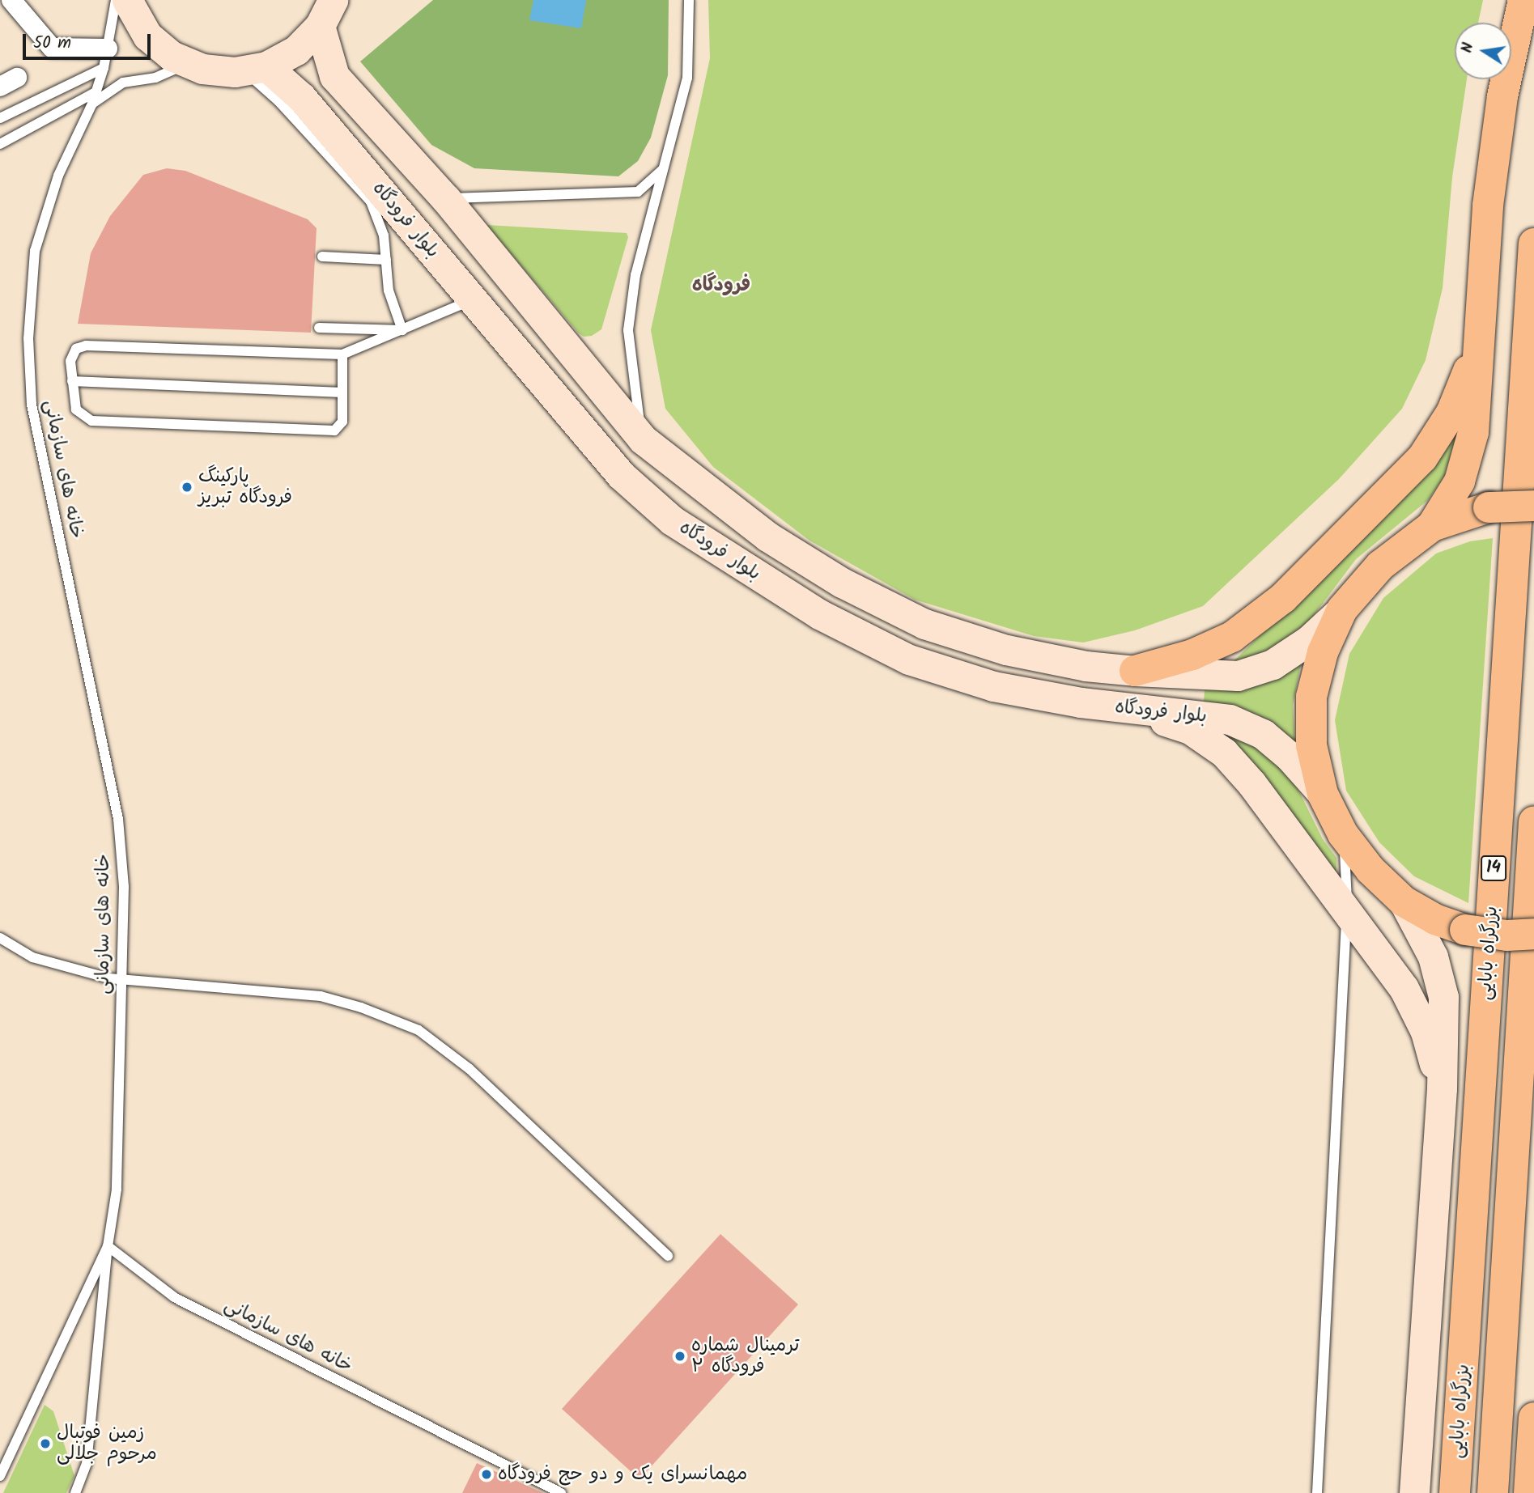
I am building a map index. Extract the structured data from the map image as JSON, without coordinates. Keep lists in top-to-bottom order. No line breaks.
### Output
{"streets":{"highway":["14","بزرگراه بابایی"],"street":["بلوار فرودگاه"],"lane":["خانه های سازمانی"]},"districts":["فرودگاه"],"places":["پارکینگ فرودگاه تبریز","ترمينال شماره ۲ فرودگاه","زمین فوتبال مرحوم جلالی","مهمانسرای یک و دو حج فرودگاه"],"scale_bar":"50 m","north":"left"}
